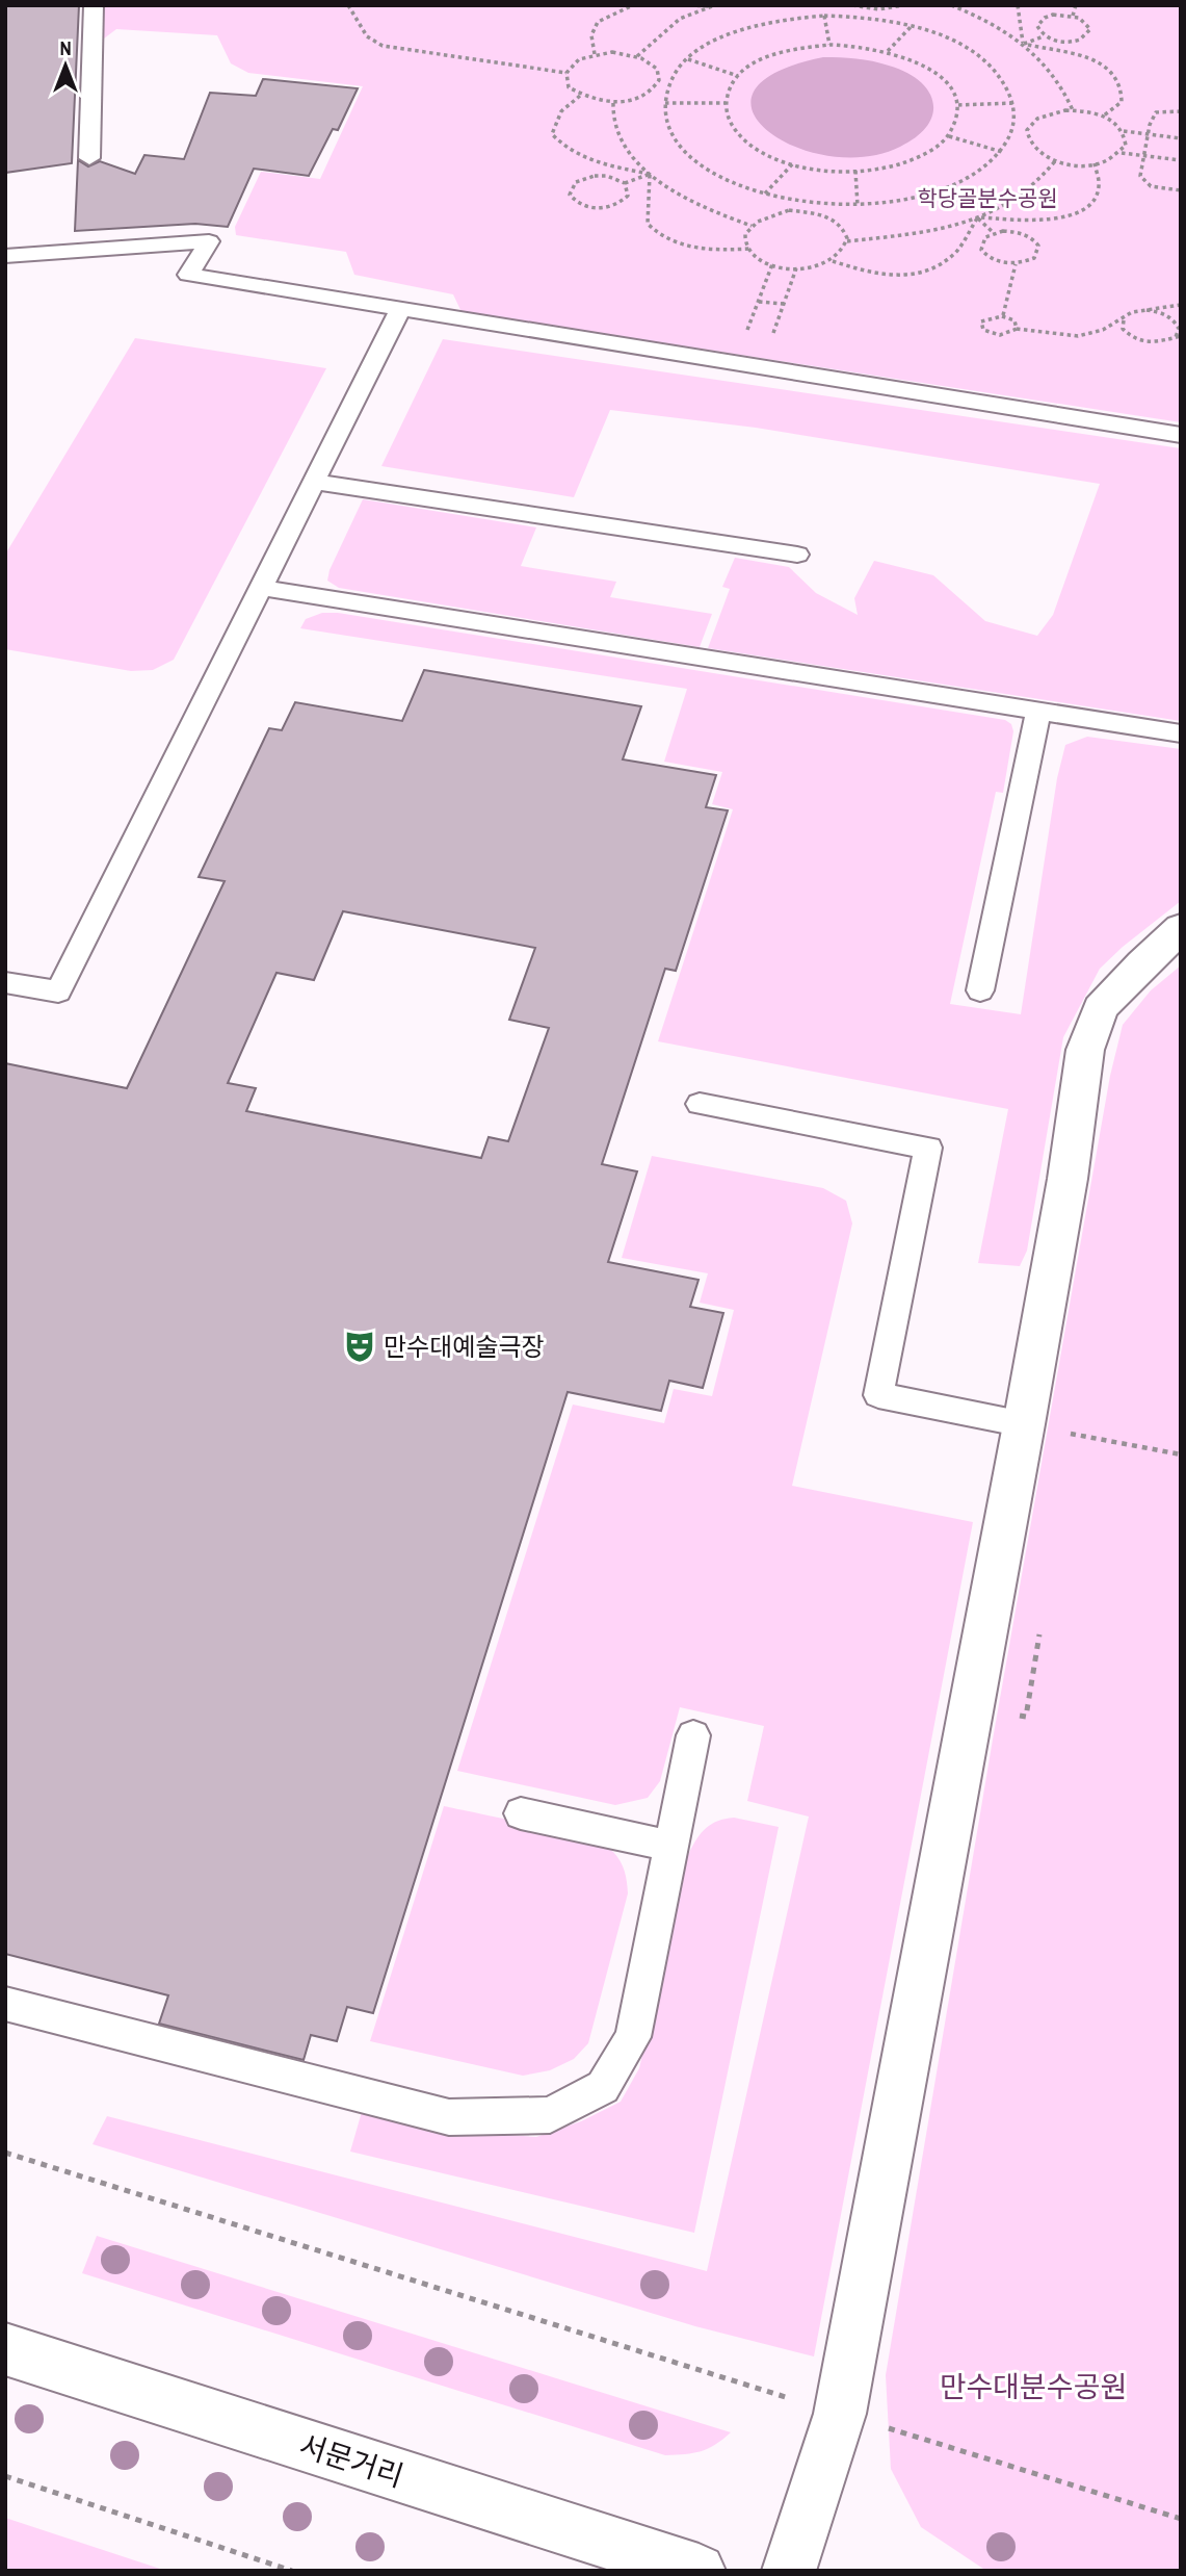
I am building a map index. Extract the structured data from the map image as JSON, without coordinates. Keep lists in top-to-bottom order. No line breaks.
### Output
{"streets":{"street":["서문거리"]},"parks":["학당골분수공원","만수대분수공원"],"places":{"theatre":["만수대예술극장"]},"north":"top"}
